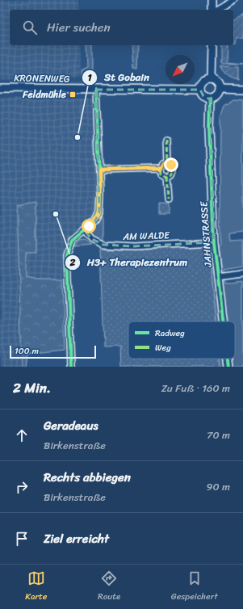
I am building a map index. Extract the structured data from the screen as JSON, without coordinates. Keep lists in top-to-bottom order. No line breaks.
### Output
{"streets":{"street":["KRONENWEG","JAHNSTRASSE","AM WALDE"]},"crossings":[["KRONENWEG","JAHNSTRASSE"],["JAHNSTRASSE","AM WALDE"]],"places":{"transit":["Feldmühle"],"other":["St Gobain","H3+ Therapiezentrum"]},"legend":["Radweg","Weg"],"scale_bar":"100 m","north":"bottom left","page":{"search":"Hier suchen","scale":"100 m","heading":["2 Min.","Zu Fuß · 160 m"],"list":[["Geradeaus","Birkenstraße","70 m"],["Rechts abbiegen","Birkenstraße","90 m"],"Ziel erreicht"],"nav":["Karte","Route","Gespeichert"]}}
